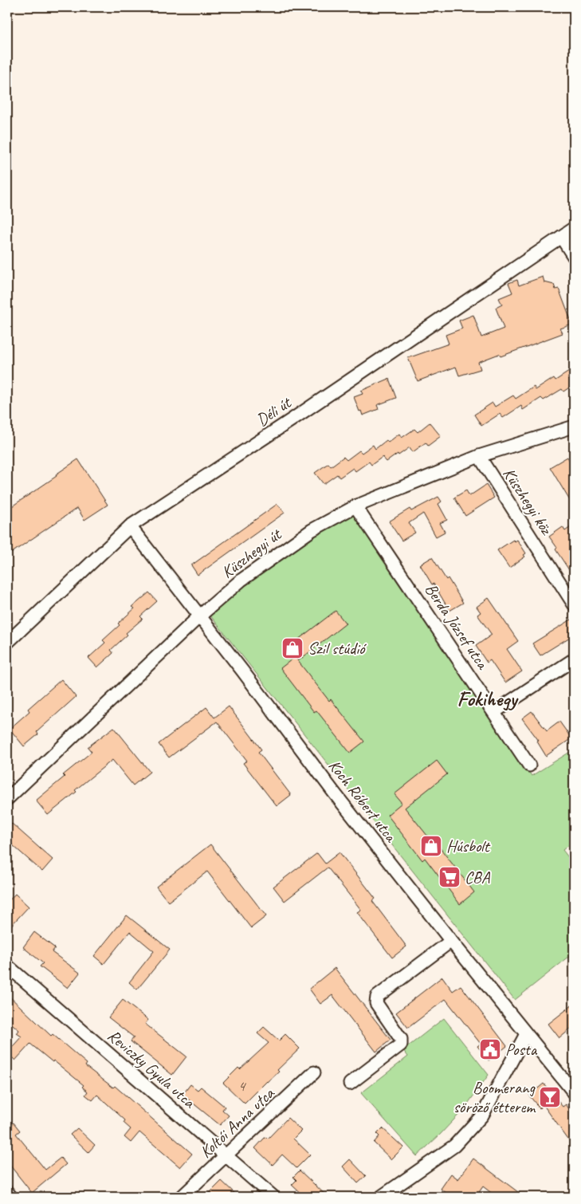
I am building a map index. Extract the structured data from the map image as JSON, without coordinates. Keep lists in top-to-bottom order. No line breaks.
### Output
{"streets":{"street":["Déli út","Küszhegyi köz","Küszhegyi út","Berda József utca","Koch Róbert utca","Reviczky Gyula utca","Koltói Anna utca"]},"crossings":[["Déli út","Koch Róbert utca"],["Küszhegyi köz","Küszhegyi út"],["Küszhegyi út","Berda József utca"],["Küszhegyi út","Koch Róbert utca"],["Reviczky Gyula utca","Koltói Anna utca"]],"districts":["Fokihegy"],"places":{"shop":["Szil stúdió","Húsbolt"],"supermarket":["CBA"],"public building":["Posta"],"bar":["Boomerang söröző étterem"]},"house_numbers":["4"]}
